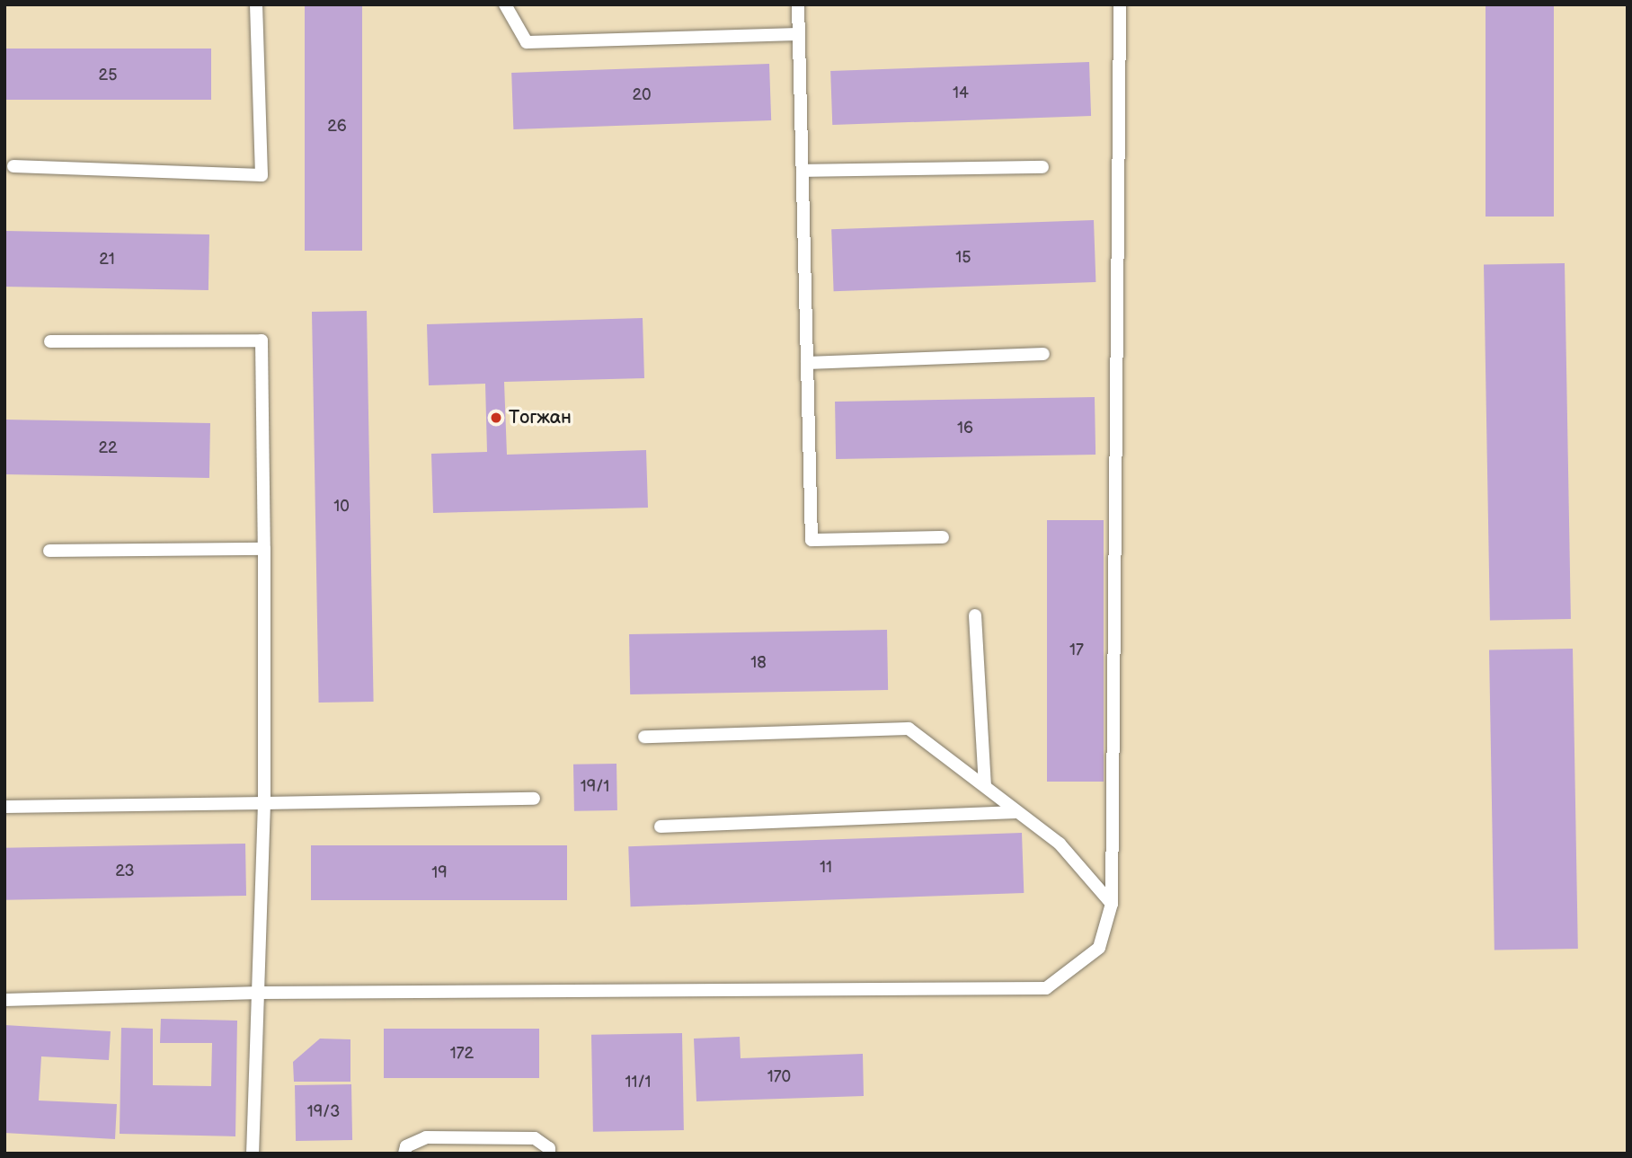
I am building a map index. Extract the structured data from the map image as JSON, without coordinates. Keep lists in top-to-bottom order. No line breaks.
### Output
{"places":["Тогжан"],"house_numbers":["25","14","20","26","15","21","16","22","10","17","18","19/1","11","23","19","172","170","11/1","19/3"]}
